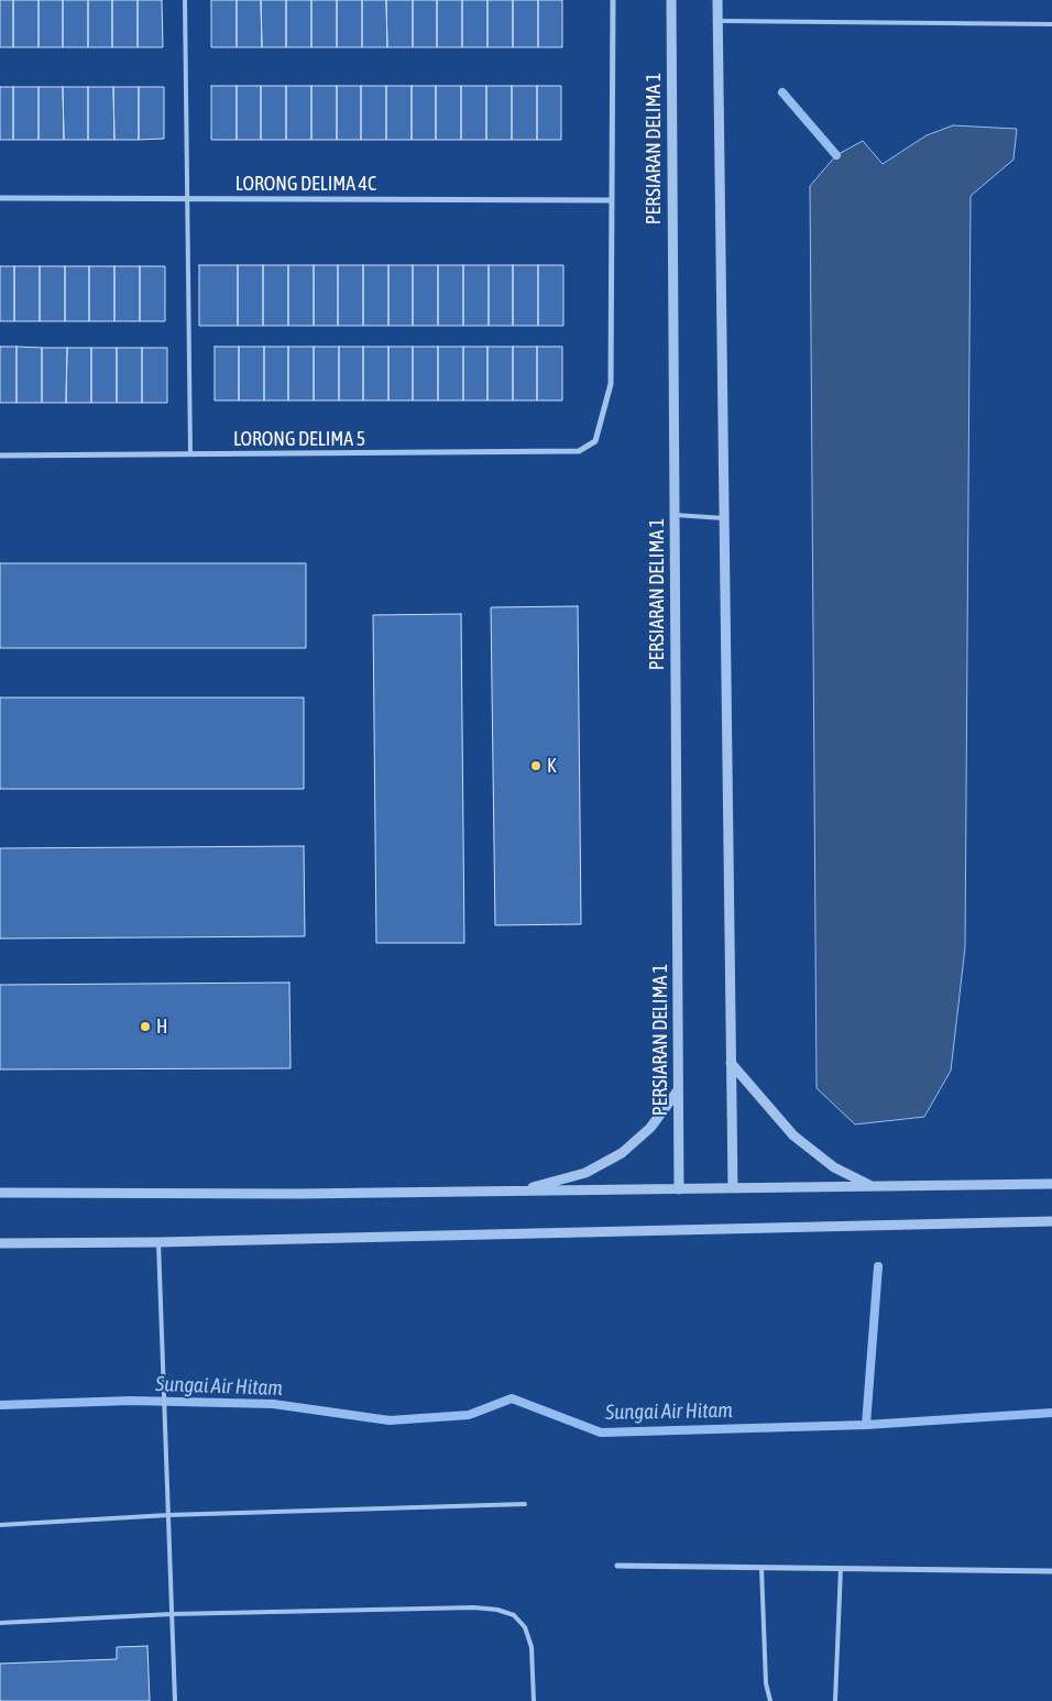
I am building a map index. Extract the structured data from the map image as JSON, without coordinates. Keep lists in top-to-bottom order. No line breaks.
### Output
{"streets":{"street":["PERSIARAN DELIMA 1","LORONG DELIMA 4C","LORONG DELIMA 5"]},"crossings":[["LORONG DELIMA 4C","LORONG DELIMA 5"]],"water":["Sungai Air Hitam"],"places":["K","H"]}
